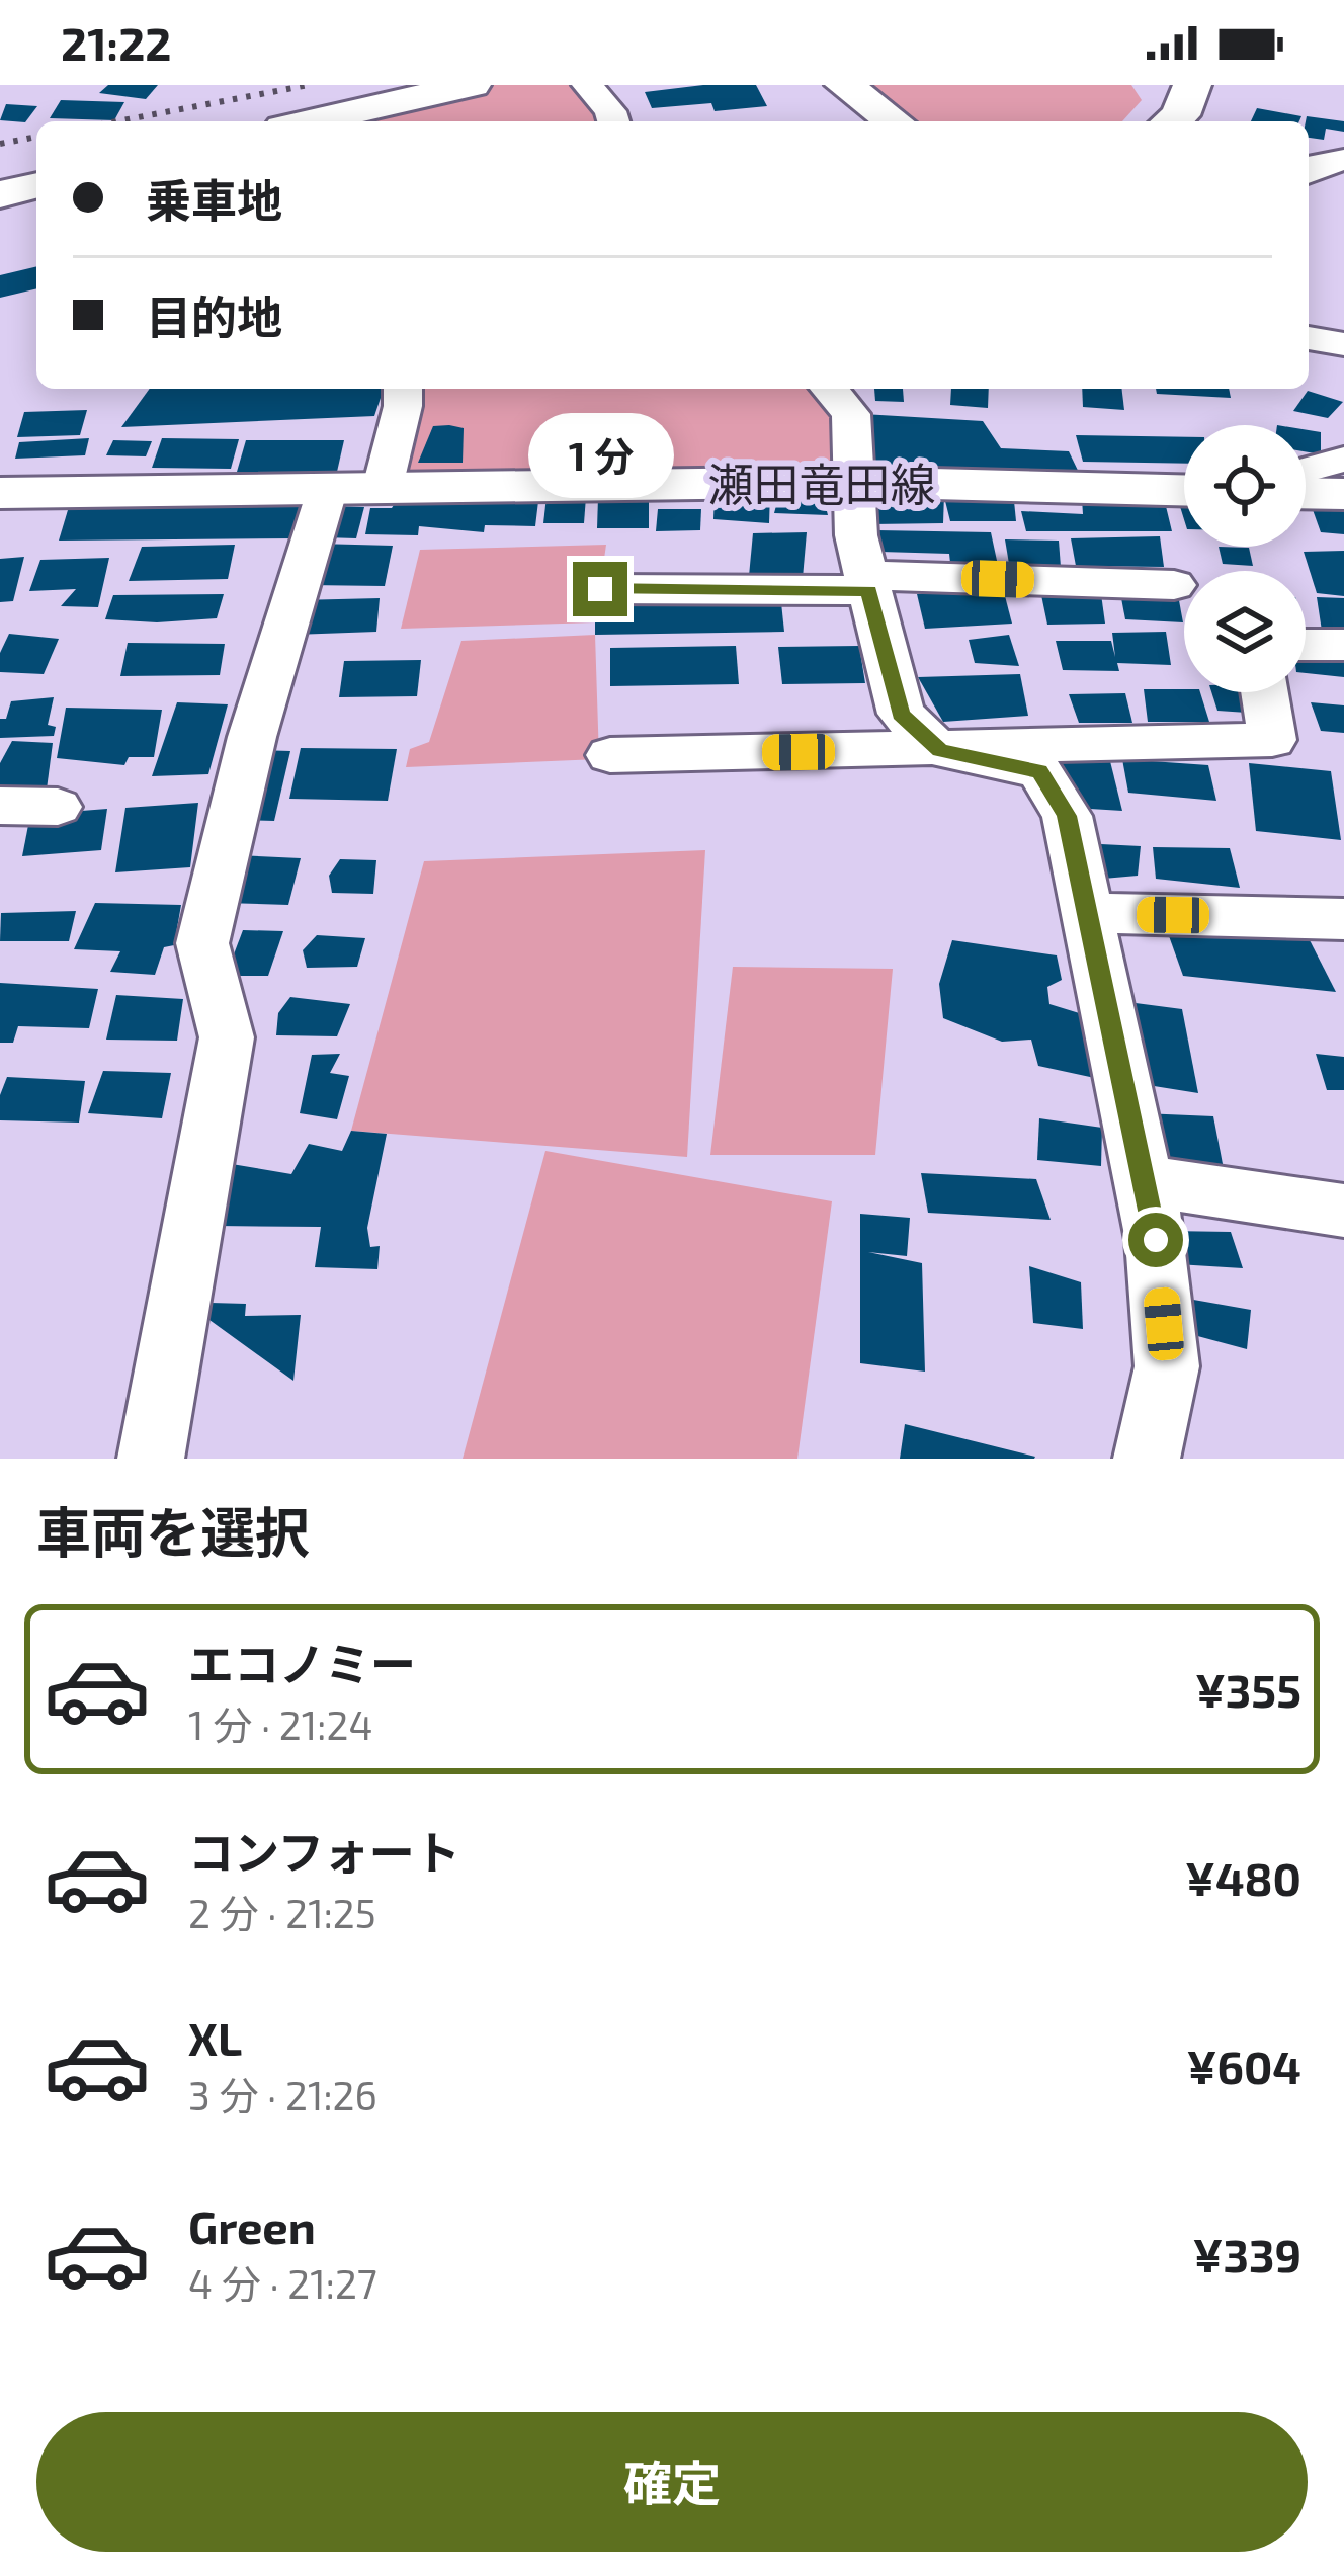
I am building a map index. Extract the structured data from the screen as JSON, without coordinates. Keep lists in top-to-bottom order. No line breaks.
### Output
{"streets":{"main road":["瀬田竜田線"]},"page":{"status":"21:22","banner":["乗車地","目的地"],"bubble":"1 分","heading":"車両を選択","list":[{"name":"エコノミー","note":"1 分 · 21:24","value":"¥355"},{"name":"コンフォート","note":"2 分 · 21:25","value":"¥480"},{"name":"XL","note":"3 分 · 21:26","value":"¥604"},{"name":"Green","note":"4 分 · 21:27","value":"¥339"}],"buttons":"確定"}}
